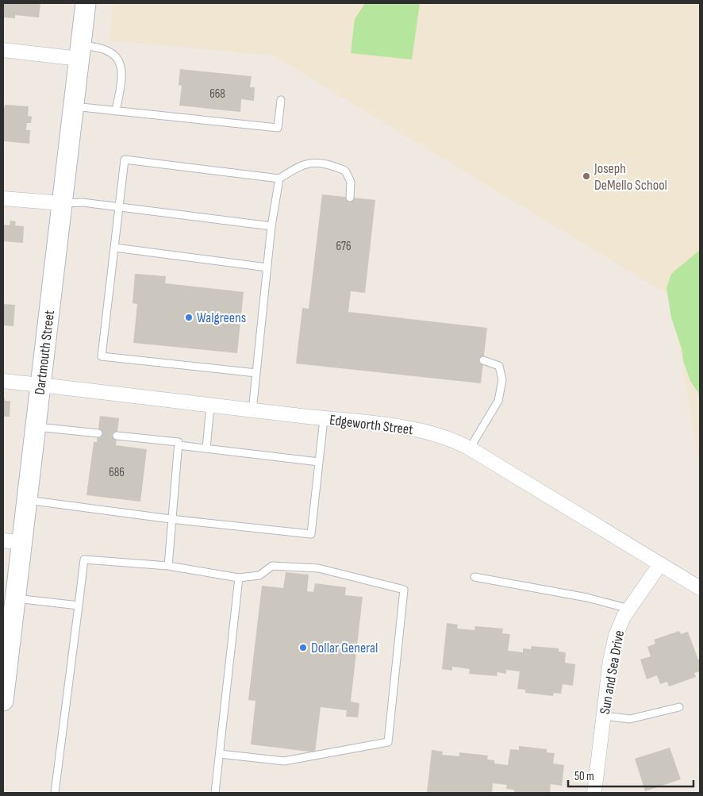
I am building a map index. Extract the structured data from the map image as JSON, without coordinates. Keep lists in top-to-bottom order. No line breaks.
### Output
{"streets":{"main road":["Dartmouth Street"],"street":["Edgeworth Street","Sun and Sea Drive"]},"crossings":[["Dartmouth Street","Edgeworth Street"],["Edgeworth Street","Sun and Sea Drive"]],"places":["Joseph DeMello School","Walgreens","Dollar General"],"house_numbers":["668","676","686"],"scale_bar":"50 m"}
